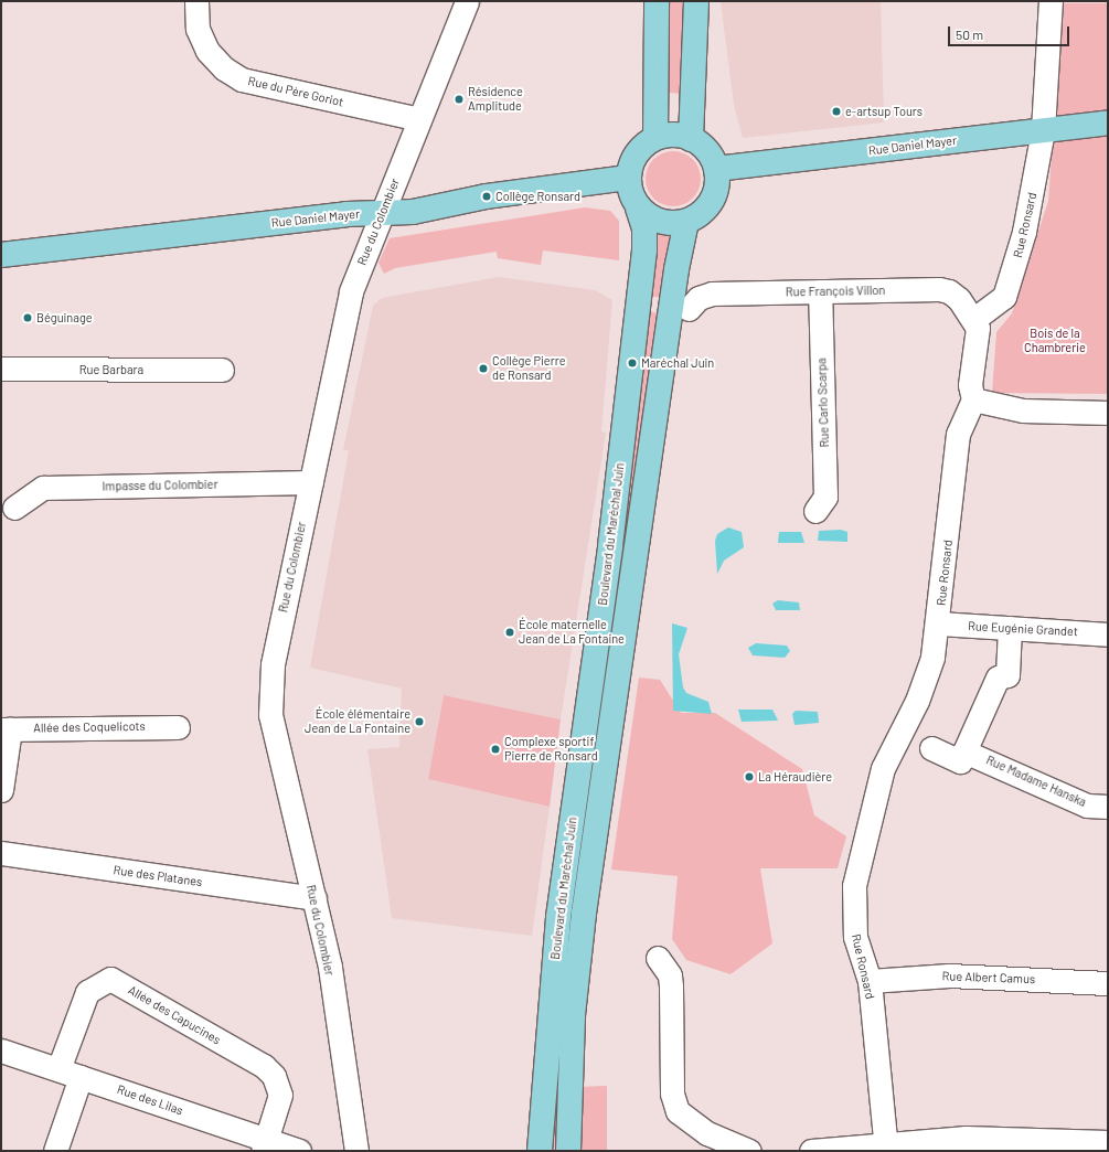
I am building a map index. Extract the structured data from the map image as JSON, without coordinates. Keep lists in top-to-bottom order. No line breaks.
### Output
{"streets":{"main road":["Rue Daniel Mayer","Boulevard du Maréchal Juin"],"street":["Rue du Père Goriot","Rue du Colombier","Rue Ronsard","Rue François Villon","Rue Barbara","Rue Carlo Scarpa","Impasse du Colombier","Rue Eugénie Grandet","Allée des Coquelicots","Rue Madame Hanska","Rue des Platanes","Rue Albert Camus","Allée des Capucines","Rue des Lilas"]},"crossings":[["Rue du Père Goriot","Rue du Colombier"],["Rue Daniel Mayer","Rue du Colombier"],["Rue Daniel Mayer","Rue Ronsard"],["Rue Daniel Mayer","Boulevard du Maréchal Juin"],["Rue du Colombier","Impasse du Colombier"],["Rue du Colombier","Rue des Platanes"],["Rue Ronsard","Rue François Villon"],["Rue Ronsard","Rue Eugénie Grandet"],["Rue Ronsard","Rue Albert Camus"],["Rue François Villon","Rue Carlo Scarpa"],["Allée des Capucines","Rue des Lilas"]],"parks":["Bois de la Chambrerie"],"places":["Résidence Amplitude","e-artsup Tours","Collège Ronsard","Béguinage","Maréchal Juin","Collège Pierre de Ronsard","École maternelle Jean de La Fontaine","École élémentaire Jean de La Fontaine","Complexe sportif Pierre de Ronsard","La Héraudière"],"scale_bar":"50 m"}
